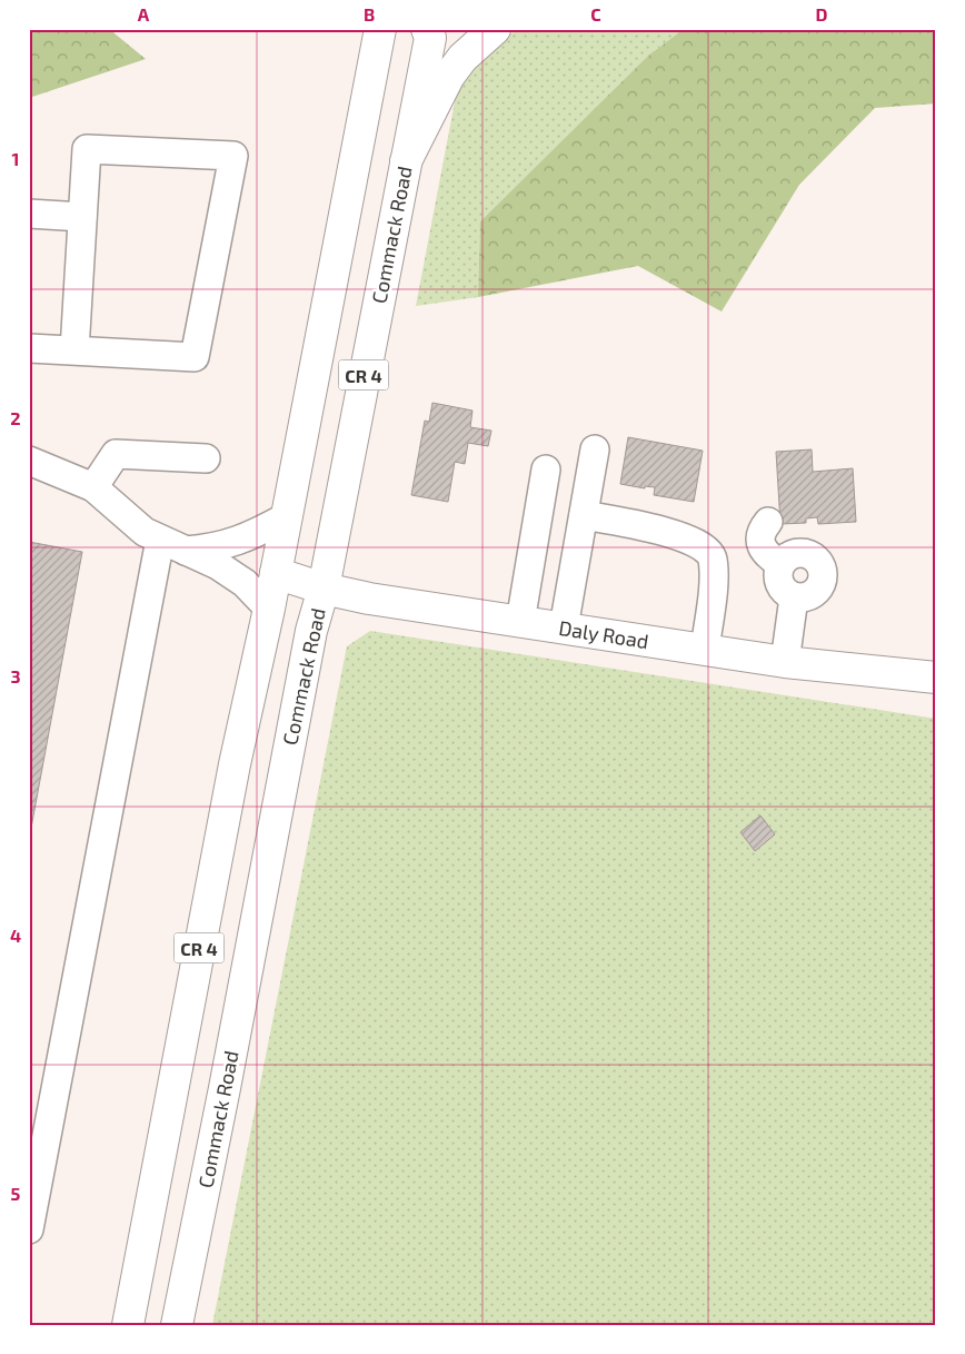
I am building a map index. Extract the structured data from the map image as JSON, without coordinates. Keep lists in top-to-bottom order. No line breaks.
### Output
{"streets":{"main road":["Commack Road","CR 4","Daly Road"]},"crossings":[["Commack Road","Daly Road"],["CR 4","Daly Road"]],"grid":{"columns":["A","B","C","D"],"rows":["1","2","3","4","5"]}}
